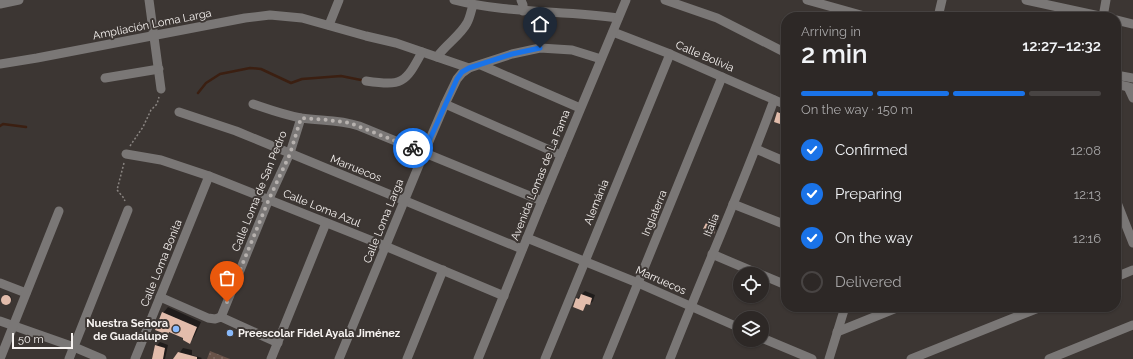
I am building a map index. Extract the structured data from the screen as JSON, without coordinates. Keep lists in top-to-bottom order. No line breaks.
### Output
{"streets":{"street":["Ampliación Loma Larga","Calle Bolivia","Marruecos","Avenida Lomas de La Fama","Calle Loma de San Pedro","Alemánia","Calle Loma Azul","Inglaterra","Calle Loma Larga","Italia","Calle Loma Bonita"]},"crossings":[["Ampliación Loma Larga","Calle Loma Larga"],["Calle Bolivia","Avenida Lomas de La Fama"],["Calle Bolivia","Alemánia"],["Calle Bolivia","Inglaterra"],["Calle Bolivia","Italia"],["Marruecos","Avenida Lomas de La Fama"],["Marruecos","Calle Loma de San Pedro"],["Marruecos","Alemánia"],["Marruecos","Inglaterra"],["Marruecos","Calle Loma Larga"],["Marruecos","Italia"],["Avenida Lomas de La Fama","Calle Loma Azul"],["Calle Loma de San Pedro","Calle Loma Azul"],["Calle Loma Azul","Calle Loma Larga"],["Calle Loma Azul","Calle Loma Bonita"]],"places":["Nuestra Señora de Guadalupe","Preescolar Fidel Ayala Jiménez"],"scale_bar":"50 m","page":{"heading":["2 min","Arriving in","12:27–12:32"],"bar":"On the way · 150 m","list":[["Confirmed","12:08"],["Preparing","12:13"],["On the way","12:16"],"Delivered"],"scale":"50 m"}}
